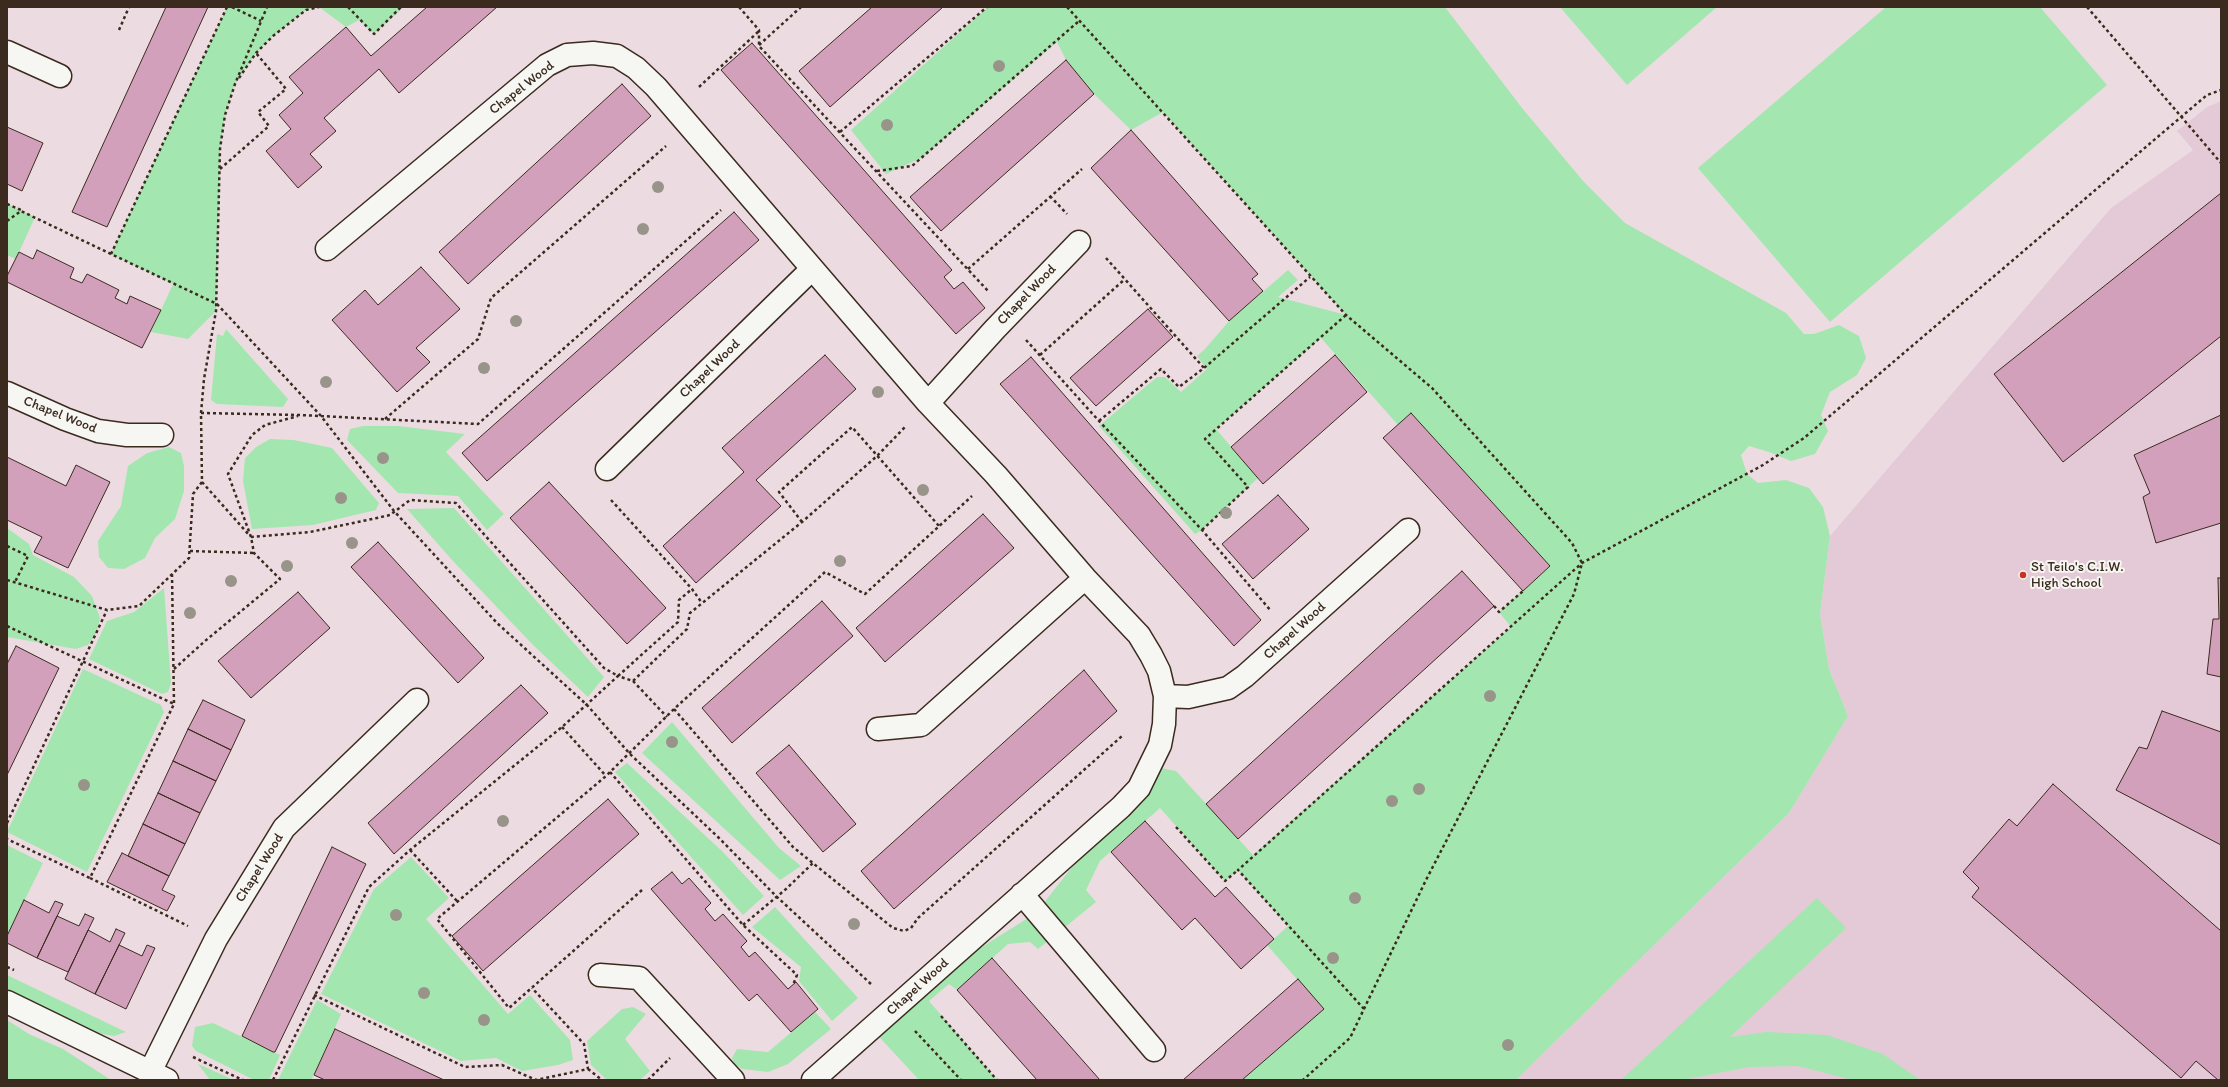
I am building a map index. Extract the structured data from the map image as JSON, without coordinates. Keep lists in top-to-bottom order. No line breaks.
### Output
{"streets":{"street":["Chapel Wood"]},"places":["St Teilo's C.I.W. High School"]}
